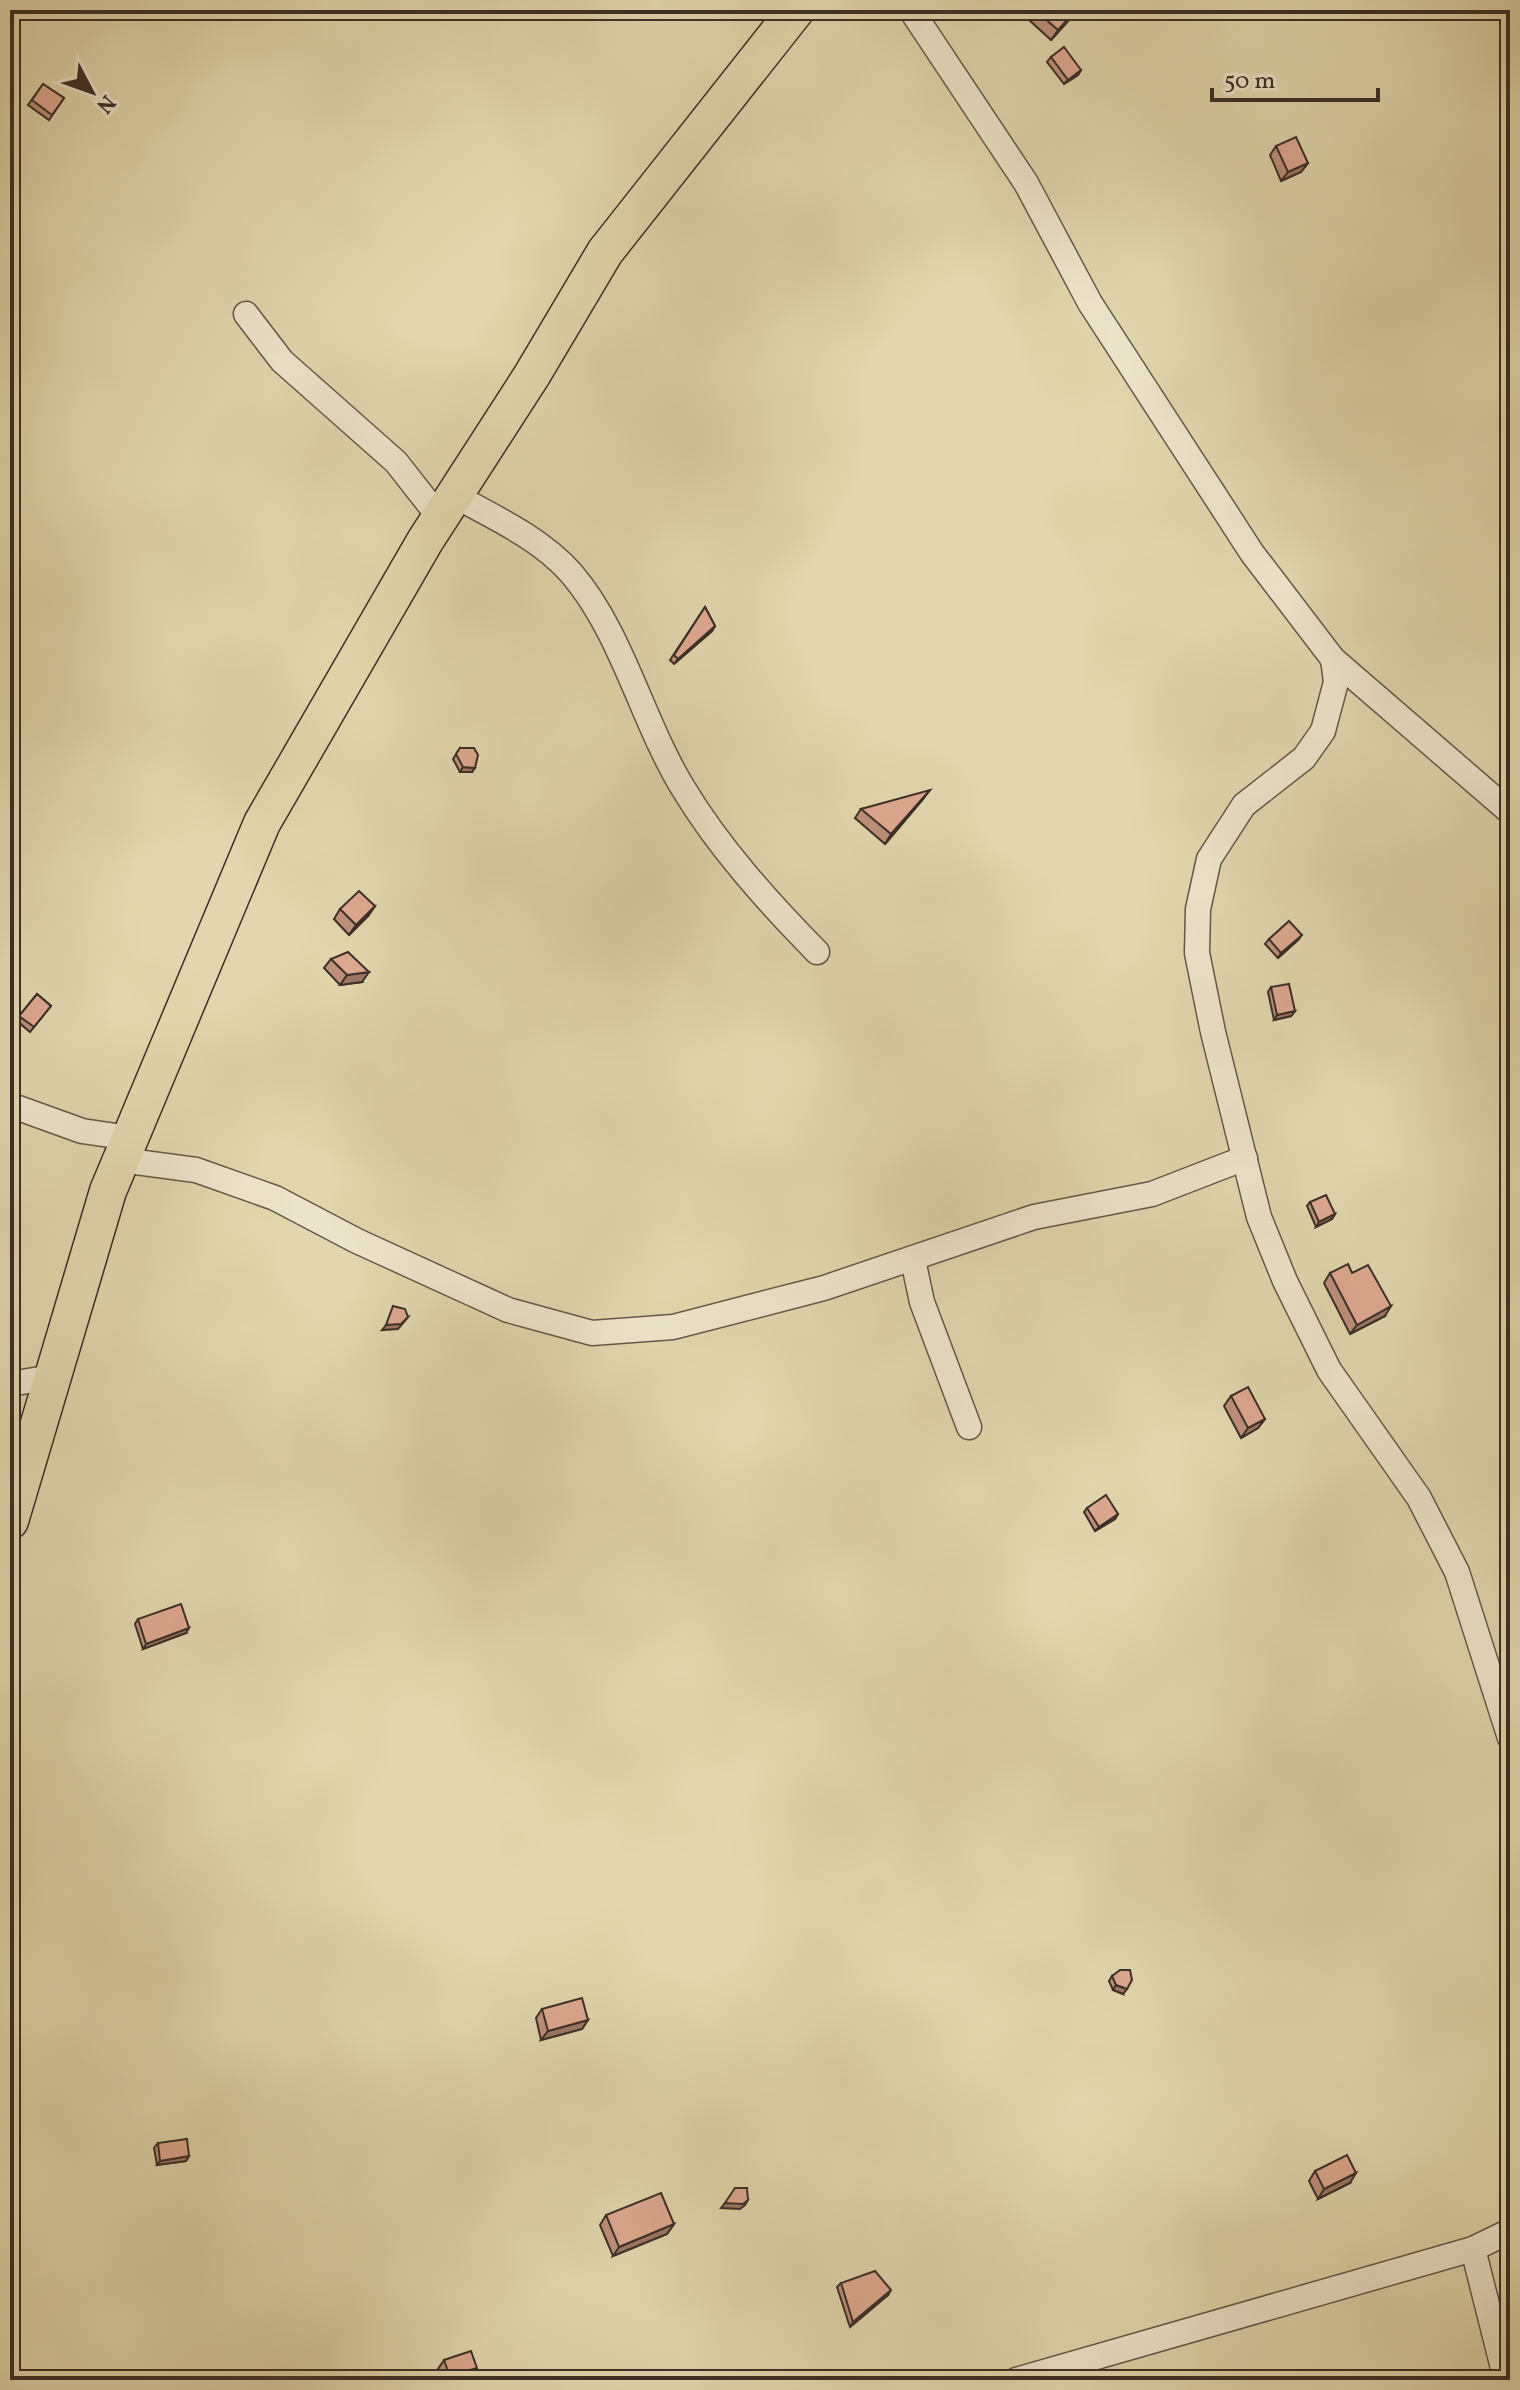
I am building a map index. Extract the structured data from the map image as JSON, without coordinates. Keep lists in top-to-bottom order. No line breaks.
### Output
{"scale_bar":"50 m","north":"bottom right"}
